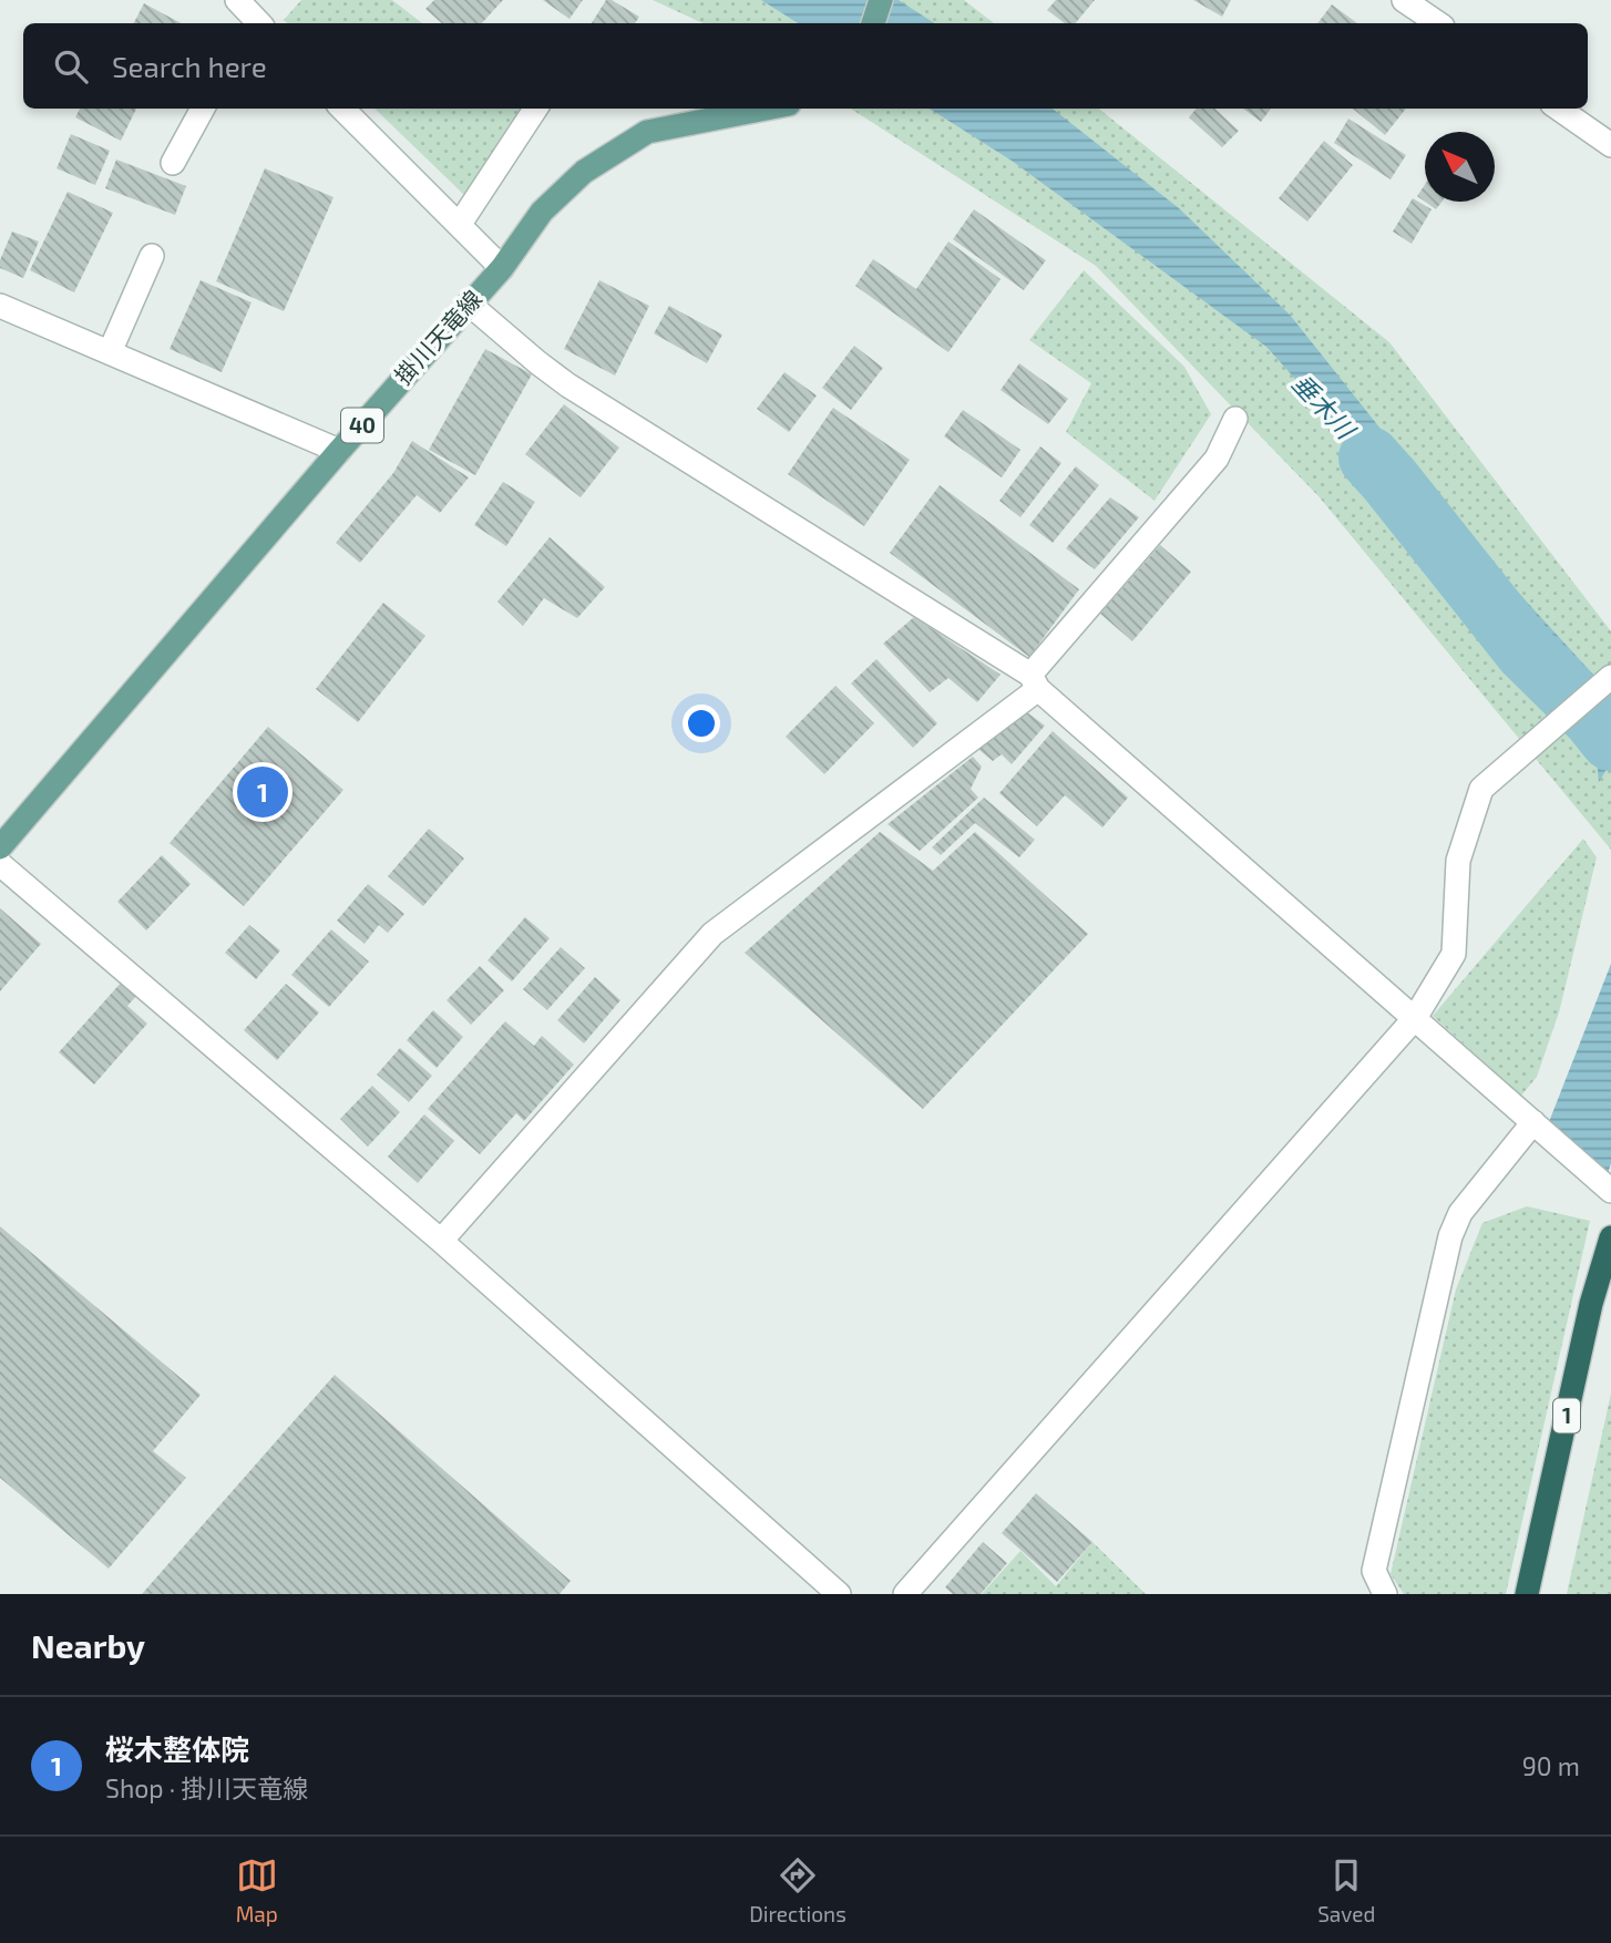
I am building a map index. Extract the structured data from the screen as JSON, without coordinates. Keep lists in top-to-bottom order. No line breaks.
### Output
{"streets":{"highway":["1"],"main road":["掛川天竜線","40"]},"water":["垂木川"],"north":"top left","page":{"search":"Search here","pins":"1","heading":"Nearby","list":[{"mark":"1","name":"桜木整体院","note":"Shop · 掛川天竜線","value":"90 m"}],"nav":["Map","Directions","Saved"]}}
